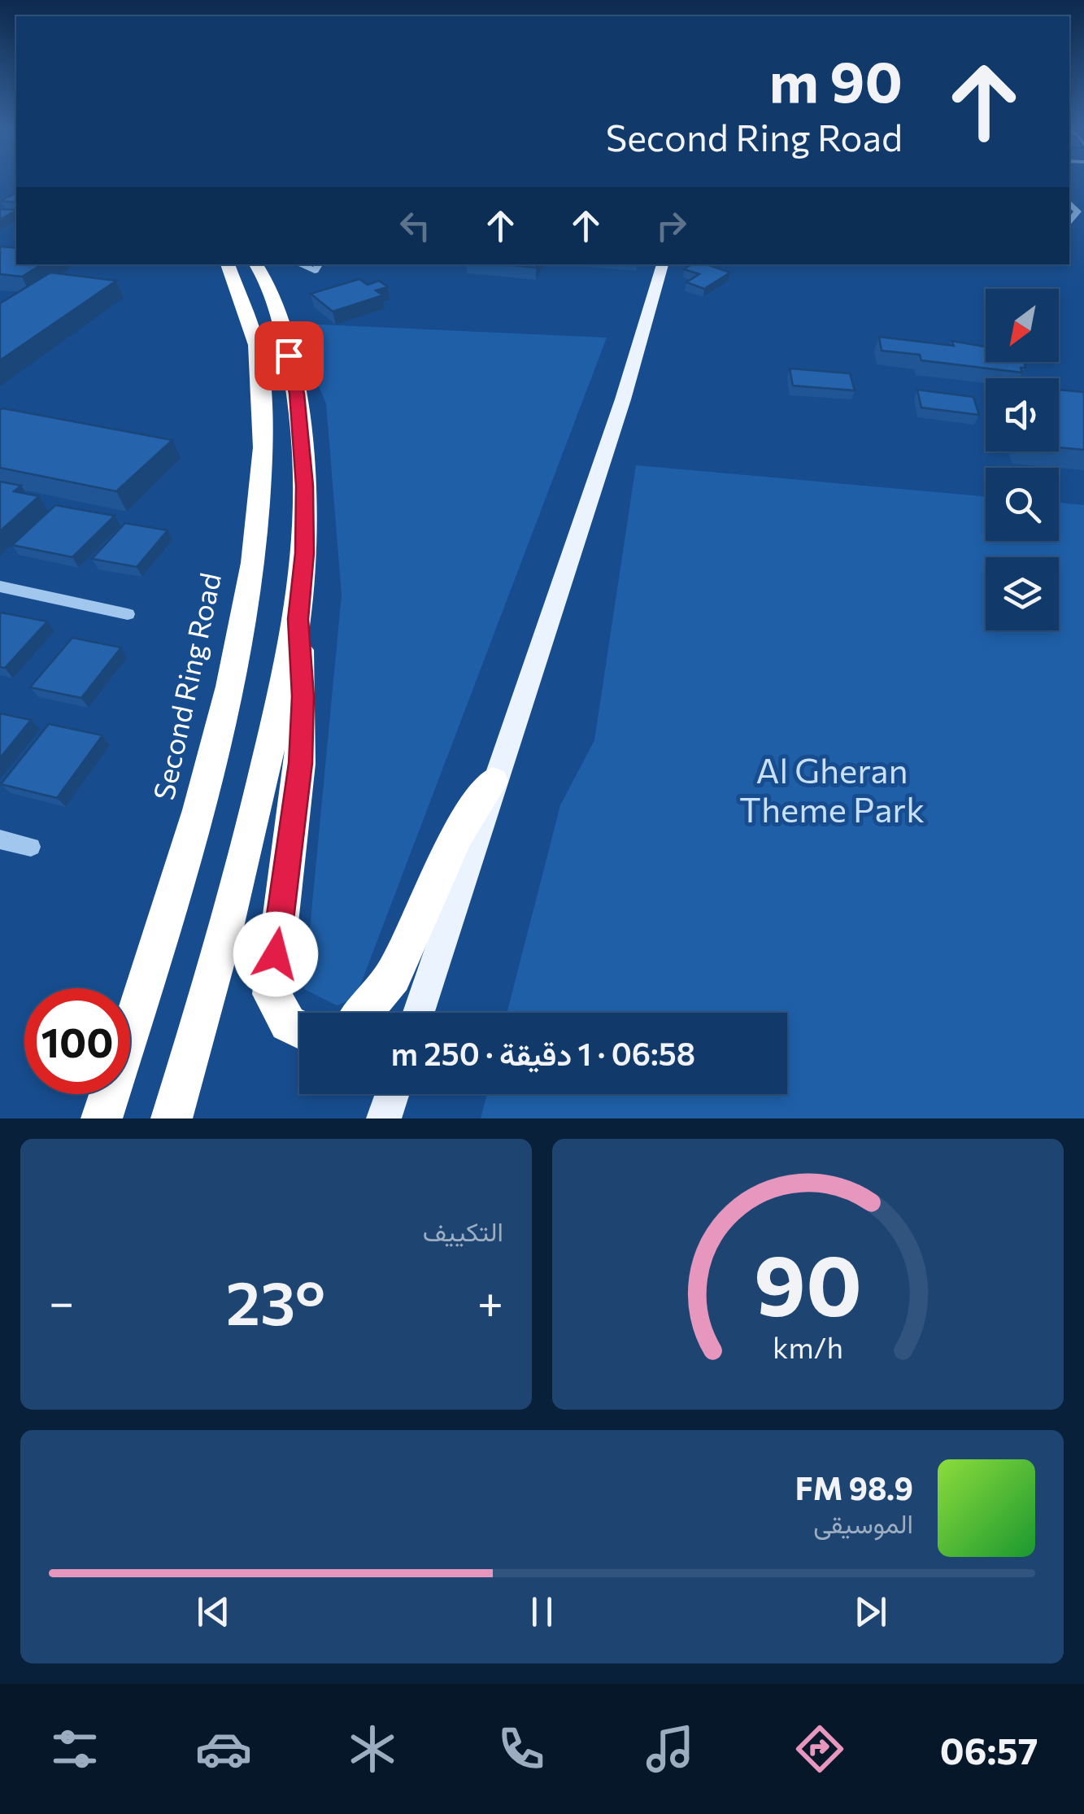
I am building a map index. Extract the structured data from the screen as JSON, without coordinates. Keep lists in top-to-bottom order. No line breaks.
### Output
{"streets":{"highway":["Second Ring Road"]},"parks":["Al Gheran Theme Park"],"north":"bottom left","page":{"turn":["90 m","Second Ring Road"],"limit":"100","trip":"06:58 · 1 دقيقة · 250 m","tile":"التكييف","heat":["−","23°","+"],"song":["98.9 FM","الموسيقى"],"tabs":"06:57","gauge":["90","km/h"]}}
